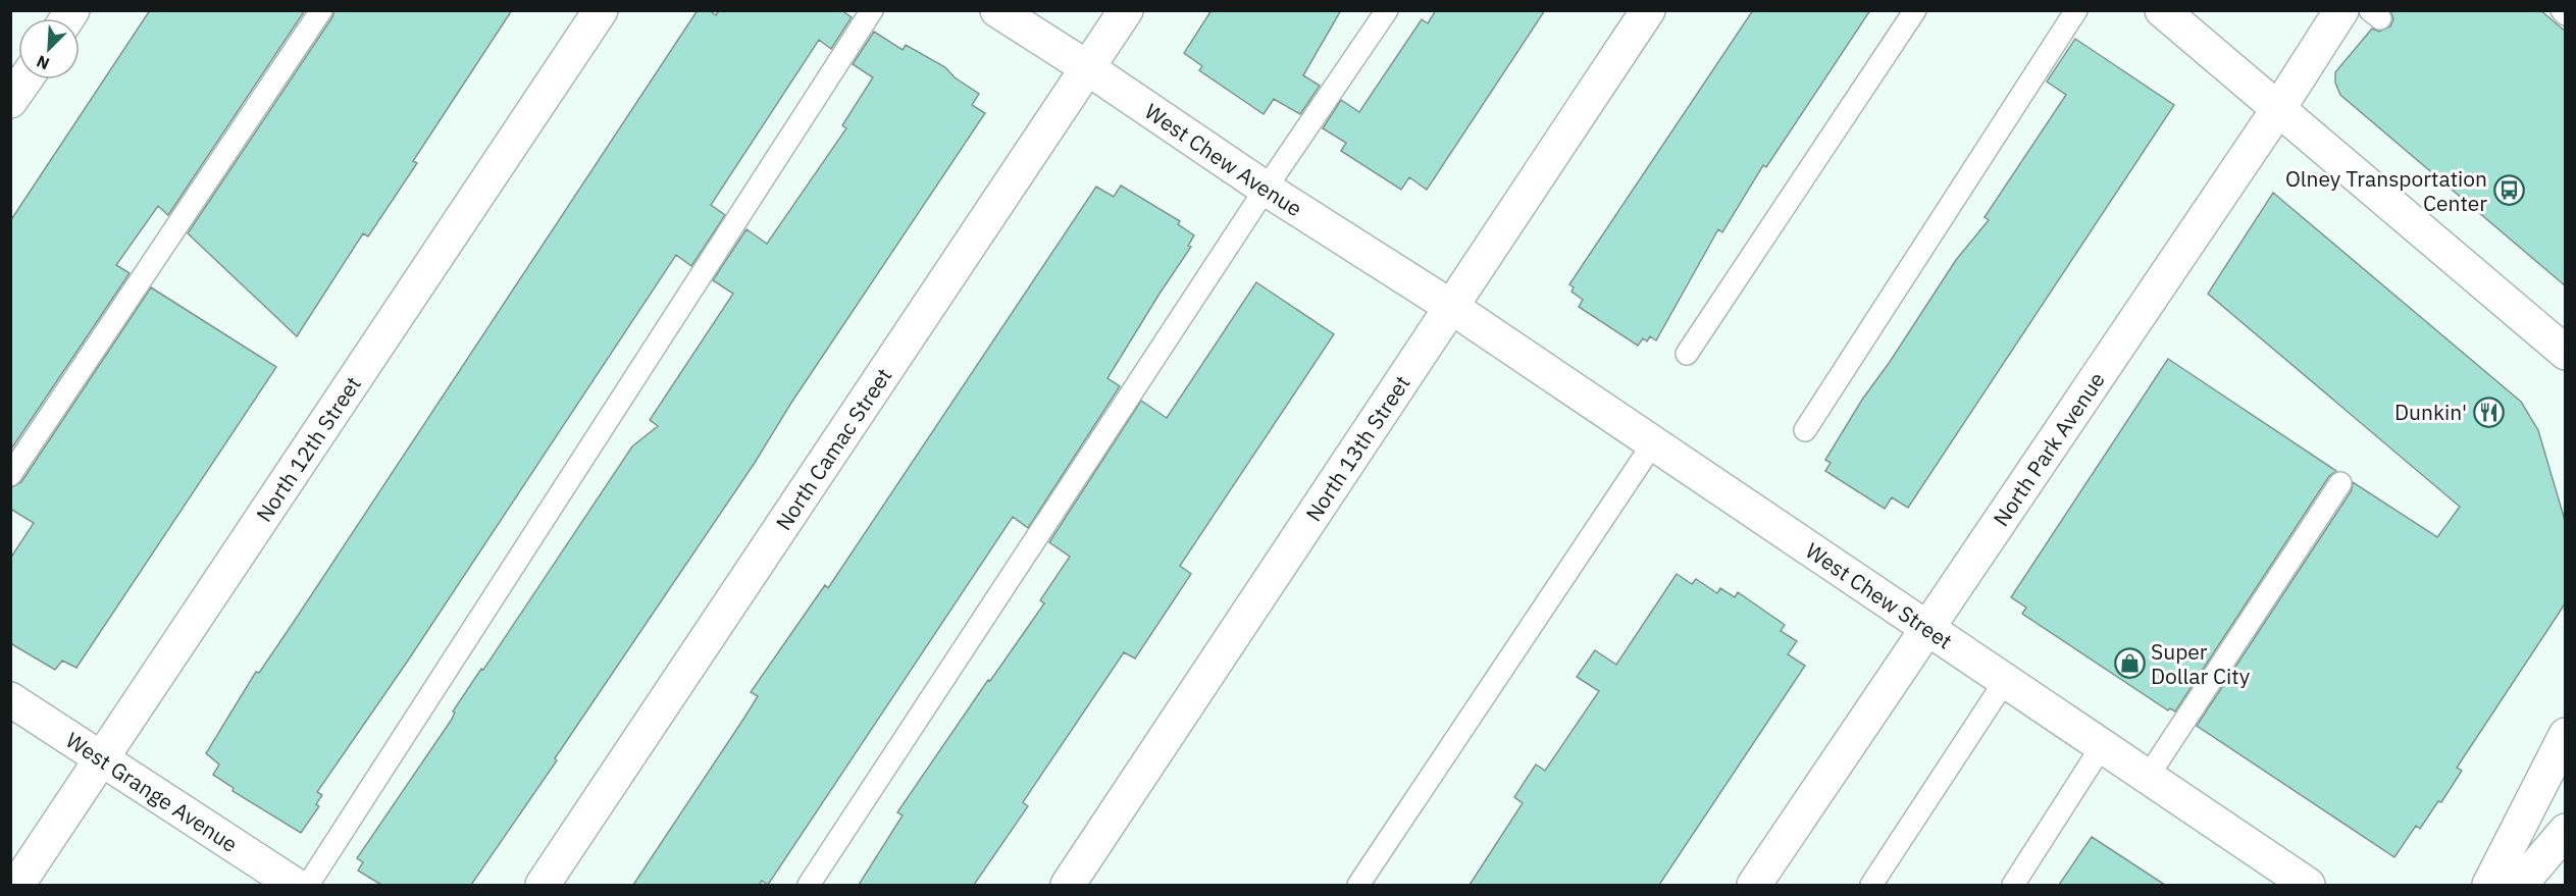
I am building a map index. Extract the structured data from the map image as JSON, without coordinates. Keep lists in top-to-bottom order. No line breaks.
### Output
{"streets":{"street":["West Chew Avenue","North 12th Street","North 13th Street","North Camac Street","North Park Avenue","West Chew Street","West Grange Avenue"]},"crossings":[["West Chew Avenue","North 13th Street"],["West Chew Avenue","North Camac Street"],["West Chew Avenue","West Chew Street"],["North 12th Street","West Grange Avenue"],["North 13th Street","West Chew Street"],["North Park Avenue","West Chew Street"]],"places":{"bus stop":["Olney Transportation Center"],"restaurant":["Dunkin'"],"shop":["Super Dollar City"]},"north":"bottom left"}
